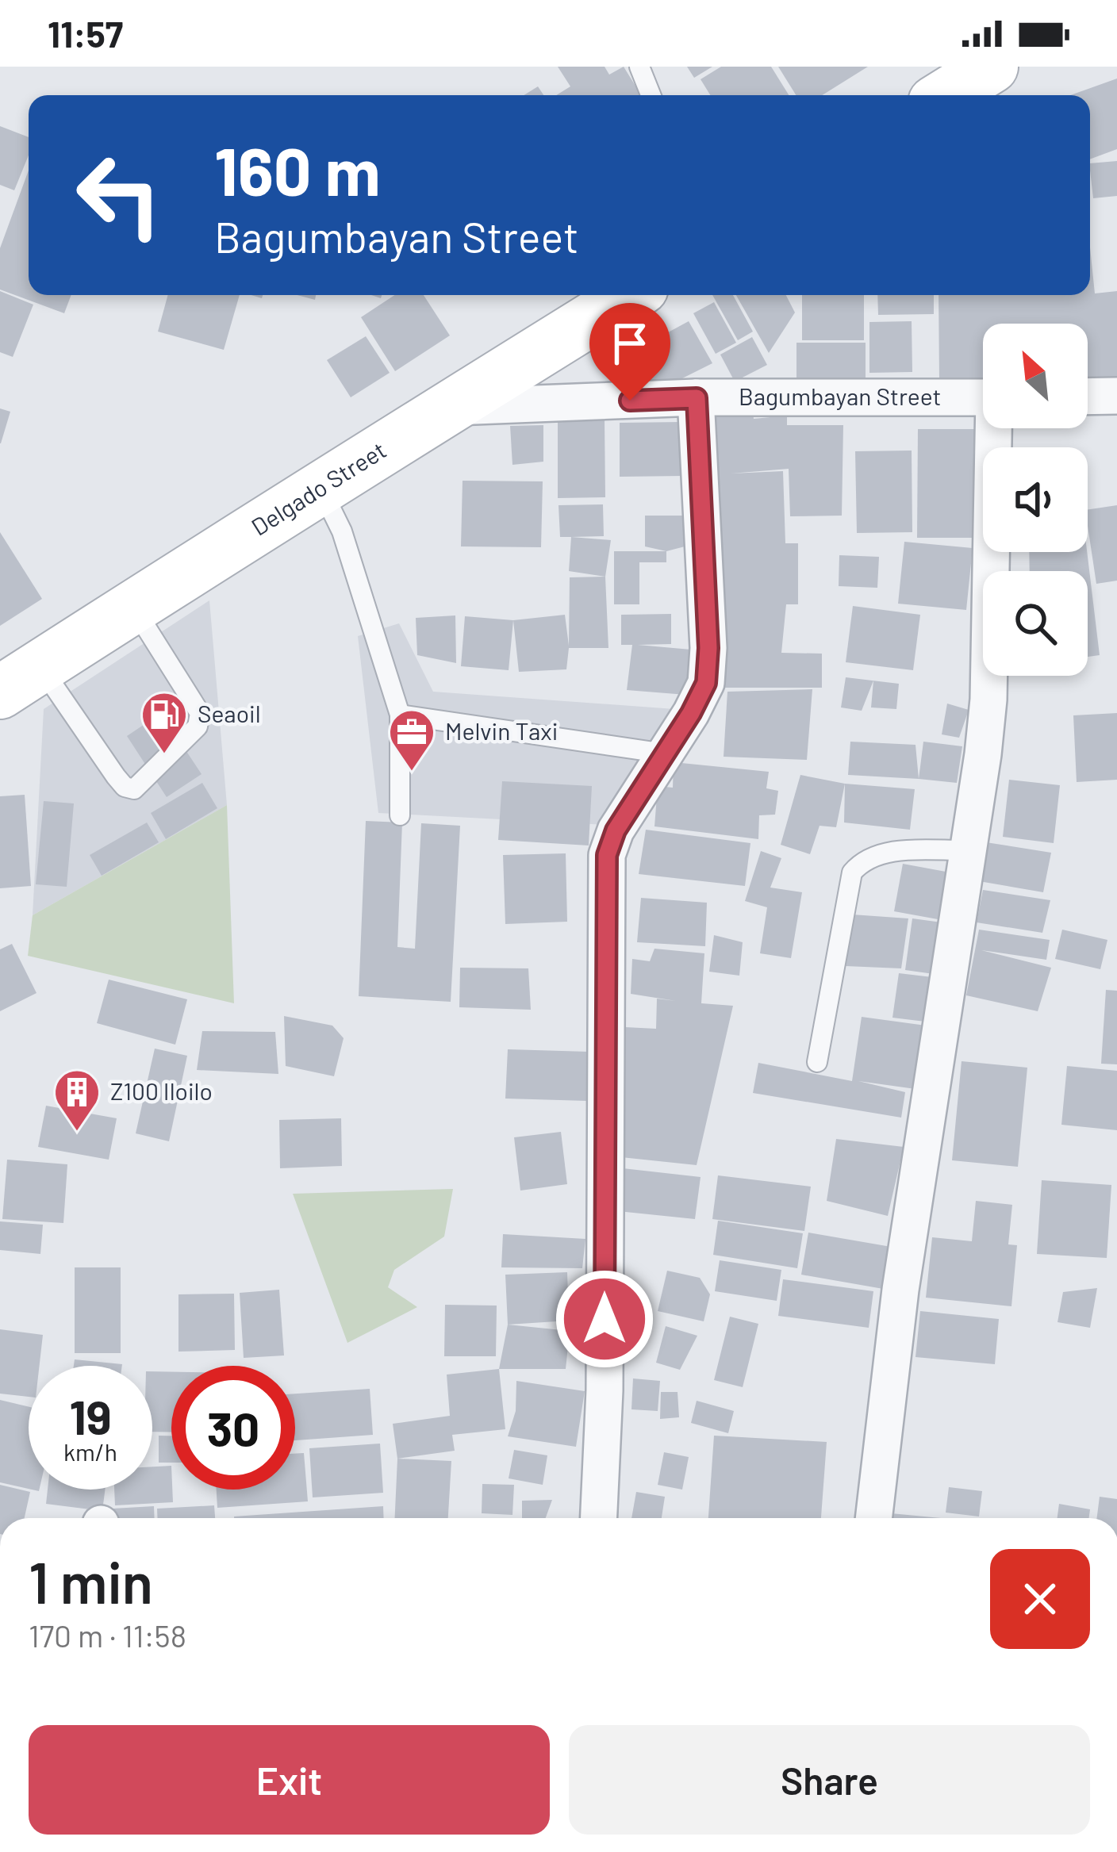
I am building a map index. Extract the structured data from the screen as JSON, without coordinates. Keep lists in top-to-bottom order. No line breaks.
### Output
{"streets":{"street":["Bagumbayan Street","Delgado Street"]},"crossings":[["Bagumbayan Street","Delgado Street"]],"places":{"fuel station":["Seaoil"],"office":["Melvin Taxi"],"building":["Z100 Iloilo"]},"north":"top left","page":{"status":"11:57","turn":["160 m","Bagumbayan Street"],"speed":"19 km/h","limit":"30","heading":["1 min","170 m · 11:58"],"buttons":["Exit","Share"]}}
